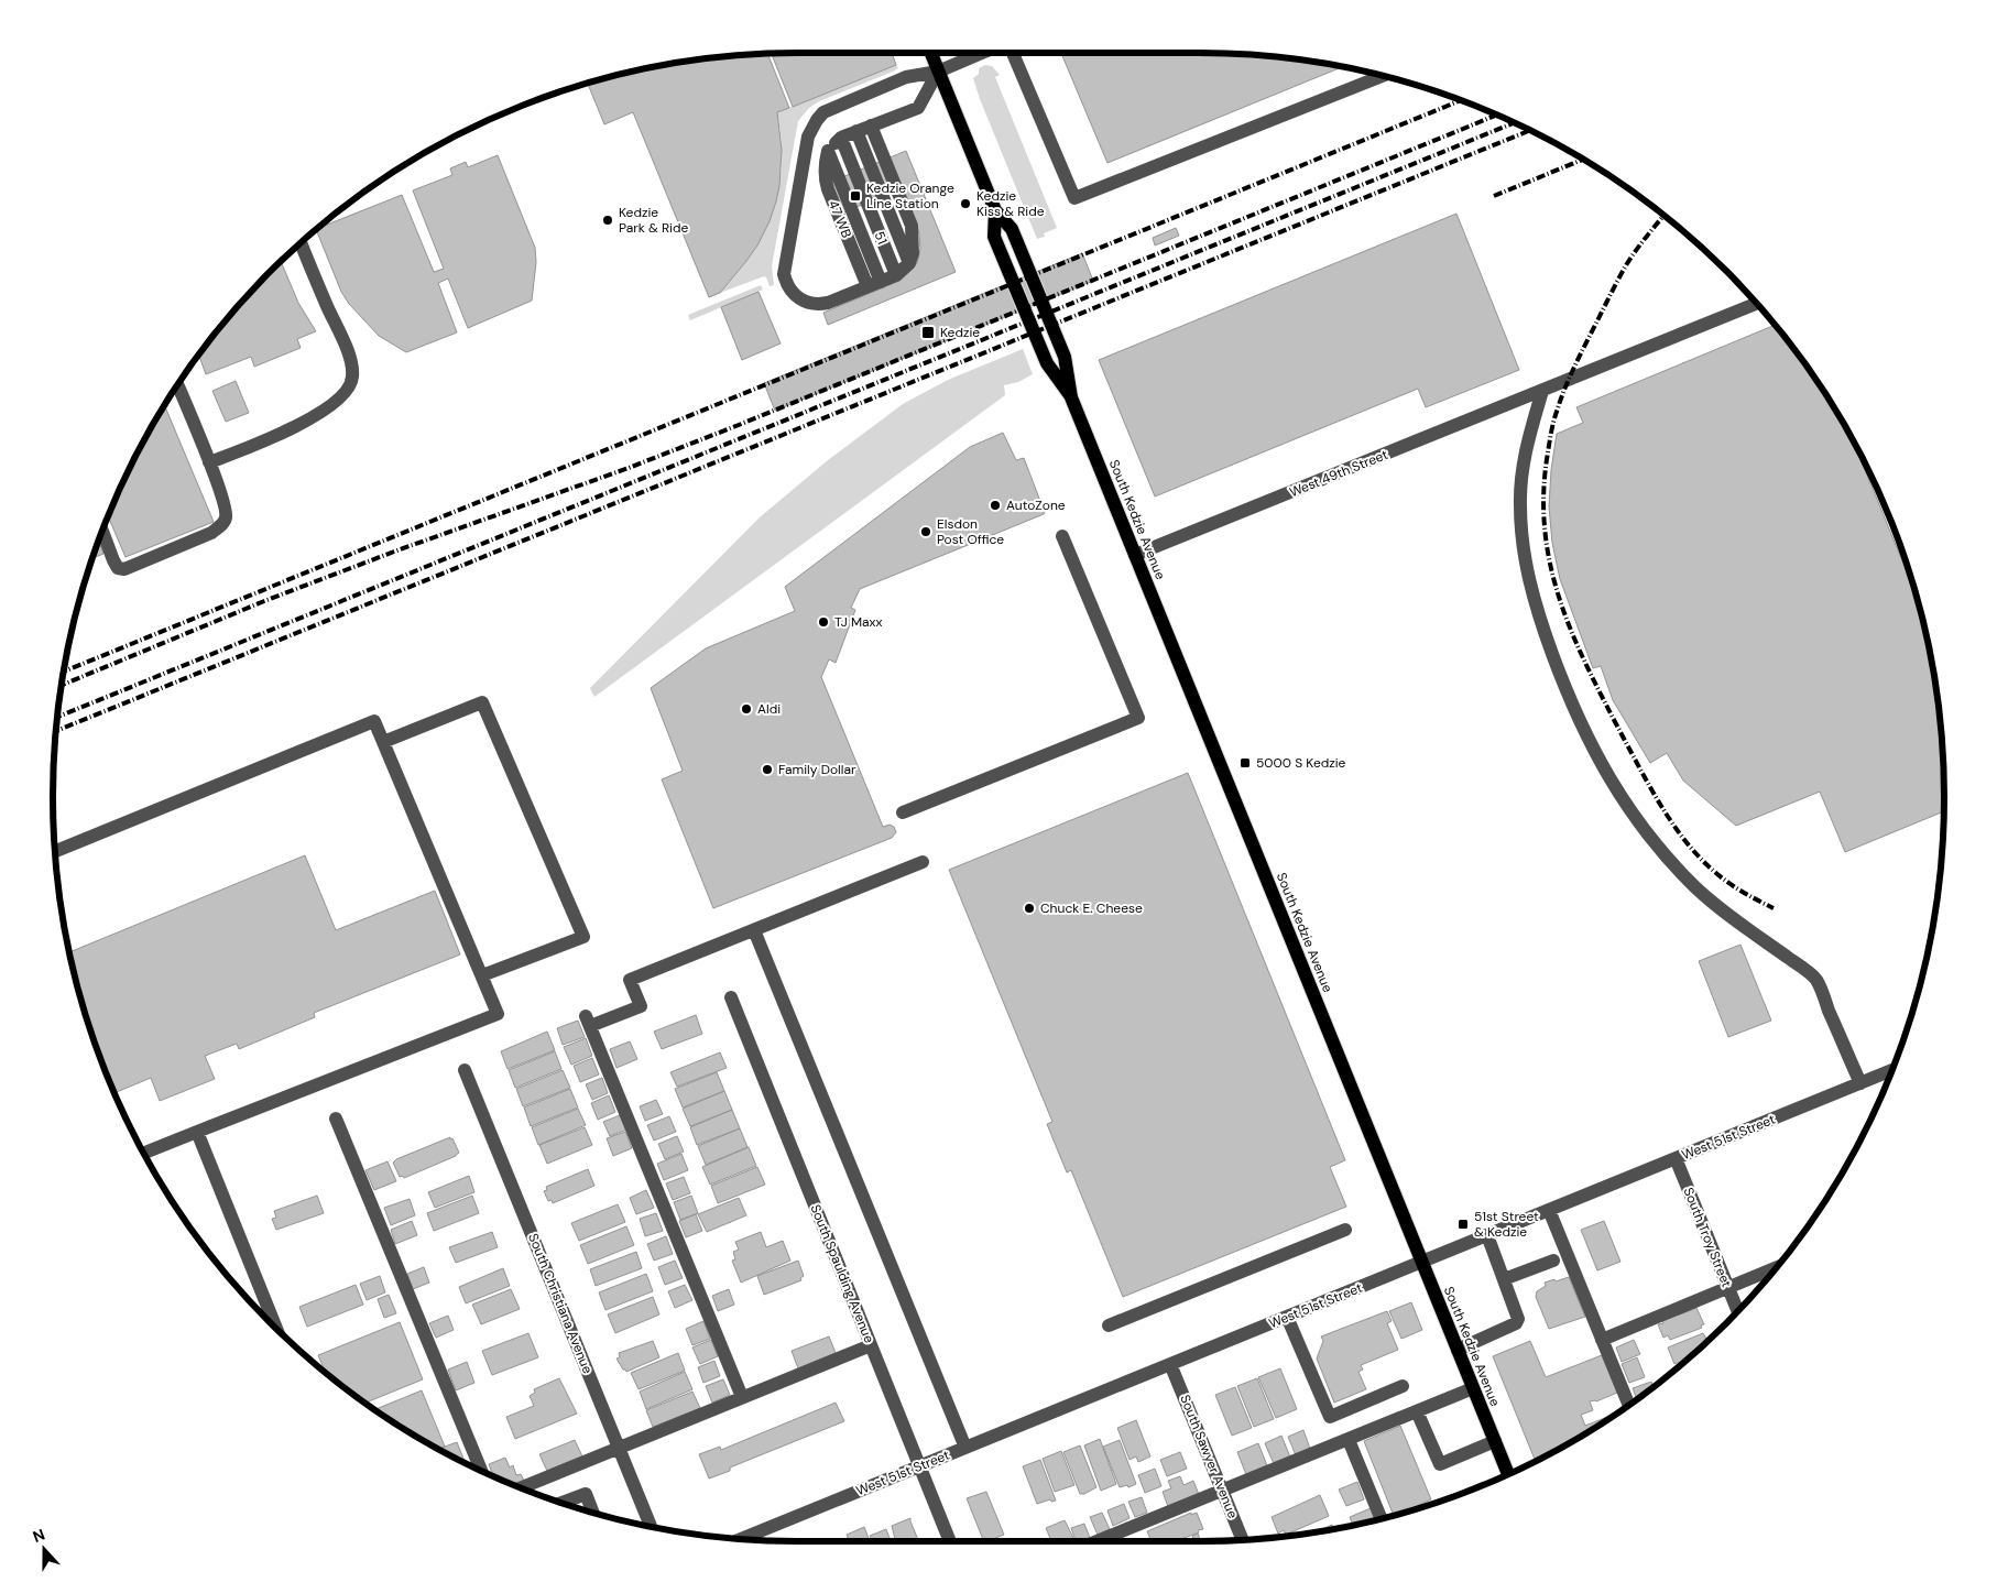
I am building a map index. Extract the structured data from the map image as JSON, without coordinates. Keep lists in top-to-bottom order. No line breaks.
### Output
{"streets":{"main road":["South Kedzie Avenue"],"street":["47 WB","51","West 49th Street","West 51st Street","South Troy Street","South Spaulding Avenue","South Christiana Avenue","South Sawyer Avenue"]},"crossings":[["47 WB","51"],["West 49th Street","South Kedzie Avenue"],["South Kedzie Avenue","West 51st Street"],["West 51st Street","South Troy Street"],["West 51st Street","South Spaulding Avenue"],["West 51st Street","South Sawyer Avenue"]],"places":{"transit":["Kedzie Orange Line Station","Kedzie","5000 S Kedzie","51st Street & Kedzie"],"other":["Kedzie Kiss & Ride","Kedzie Park & Ride","AutoZone","Elsdon Post Office","TJ Maxx","Aldi","Family Dollar","Chuck E. Cheese"]},"north":"top"}
